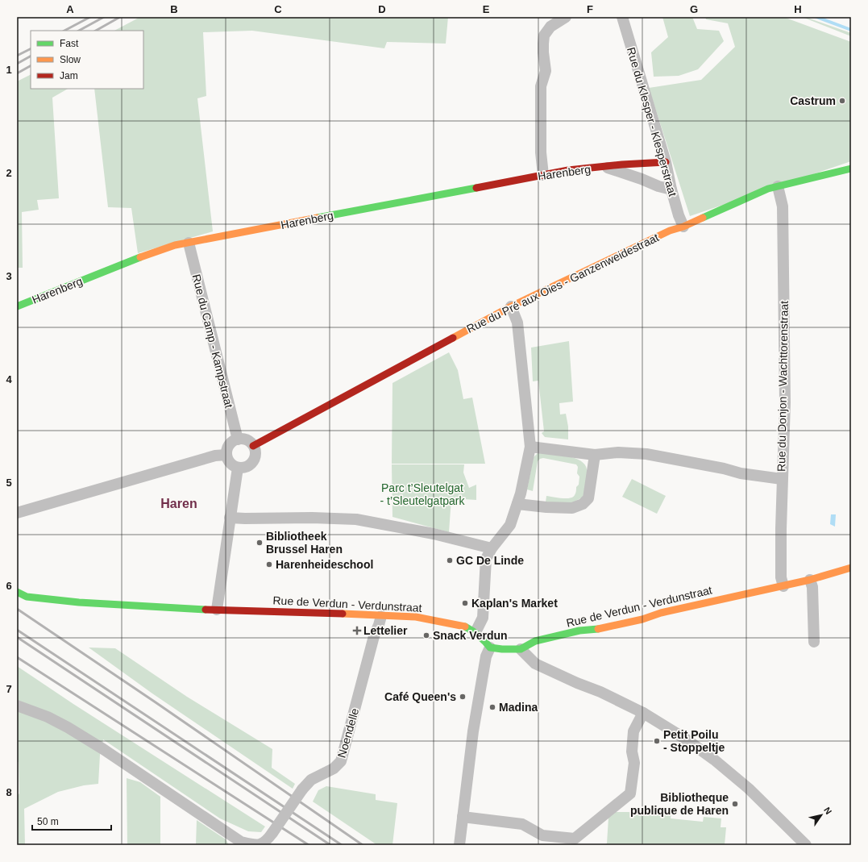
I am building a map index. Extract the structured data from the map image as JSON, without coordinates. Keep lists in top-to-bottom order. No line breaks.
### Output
{"streets":{"street":["Rue du Klesper - Klesperstraat","Harenberg","Rue du Pré aux Oies - Ganzenweidestraat","Rue du Camp - Kampstraat","Rue du Donjon - Wachttorenstraat","Rue de Verdun - Verdunstraat","Noendelle"]},"crossings":[["Rue du Klesper - Klesperstraat","Harenberg"],["Rue du Klesper - Klesperstraat","Rue du Pré aux Oies - Ganzenweidestraat"],["Harenberg","Rue du Camp - Kampstraat"],["Rue du Pré aux Oies - Ganzenweidestraat","Rue du Camp - Kampstraat"],["Rue du Pré aux Oies - Ganzenweidestraat","Rue du Donjon - Wachttorenstraat"],["Rue du Donjon - Wachttorenstraat","Rue de Verdun - Verdunstraat"],["Rue de Verdun - Verdunstraat","Noendelle"]],"districts":["Haren"],"parks":["Parc t’Sleutelgat - t’Sleutelgatpark"],"places":{"other":["Castrum","Bibliotheek Brussel Haren","GC De Linde","Harenheideschool","Kaplan's Market","Snack Verdun","Café Queen's","Madina","Petit Poilu - Stoppeltje","Bibliotheque publique de Haren"],"health":["Lettelier"]},"legend":["Fast","Slow","Jam"],"scale_bar":"50 m","north":"top right","grid":{"columns":["A","B","C","D","E","F","G","H"],"rows":["1","2","3","4","5","6","7","8"]}}
